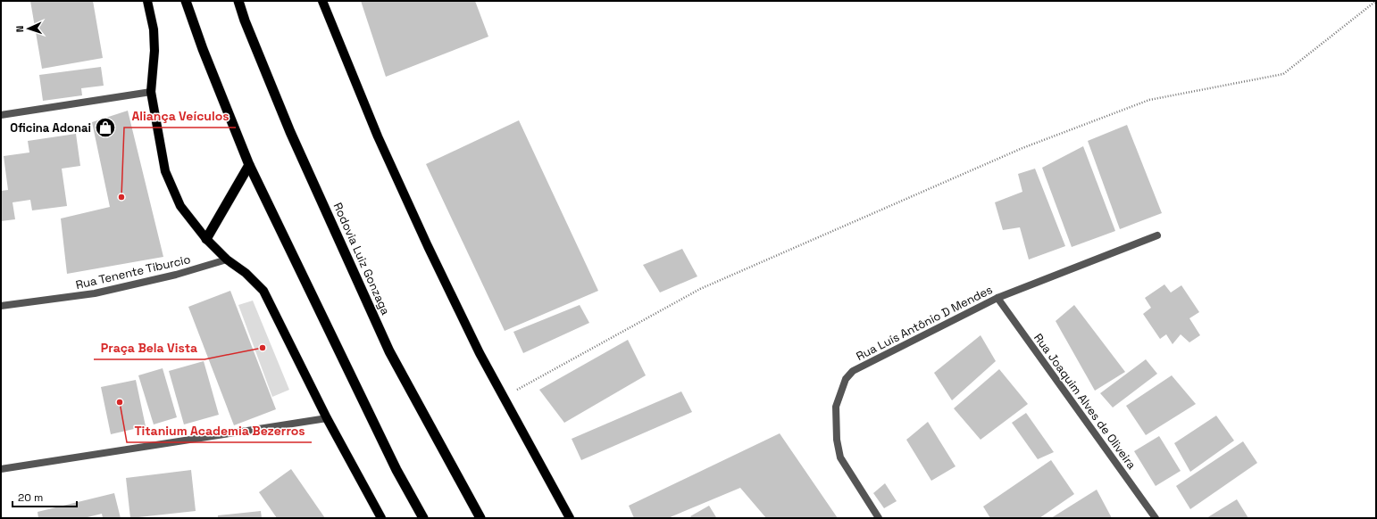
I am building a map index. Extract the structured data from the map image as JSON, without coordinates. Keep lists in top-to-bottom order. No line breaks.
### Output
{"streets":{"highway":["Rodovia Luiz Gonzaga"],"street":["Rua Tenente Tiburcio","Rua Luís Antônio D Mendes","Rua Joaquim Alves de Oliveira"]},"crossings":[["Rua Luís Antônio D Mendes","Rua Joaquim Alves de Oliveira"]],"places":{"shop":["Oficina Adonai"],"other":["Aliança Veículos","Praça Bela Vista","Titanium Academia Bezerros"]},"scale_bar":"20 m","north":"left"}
